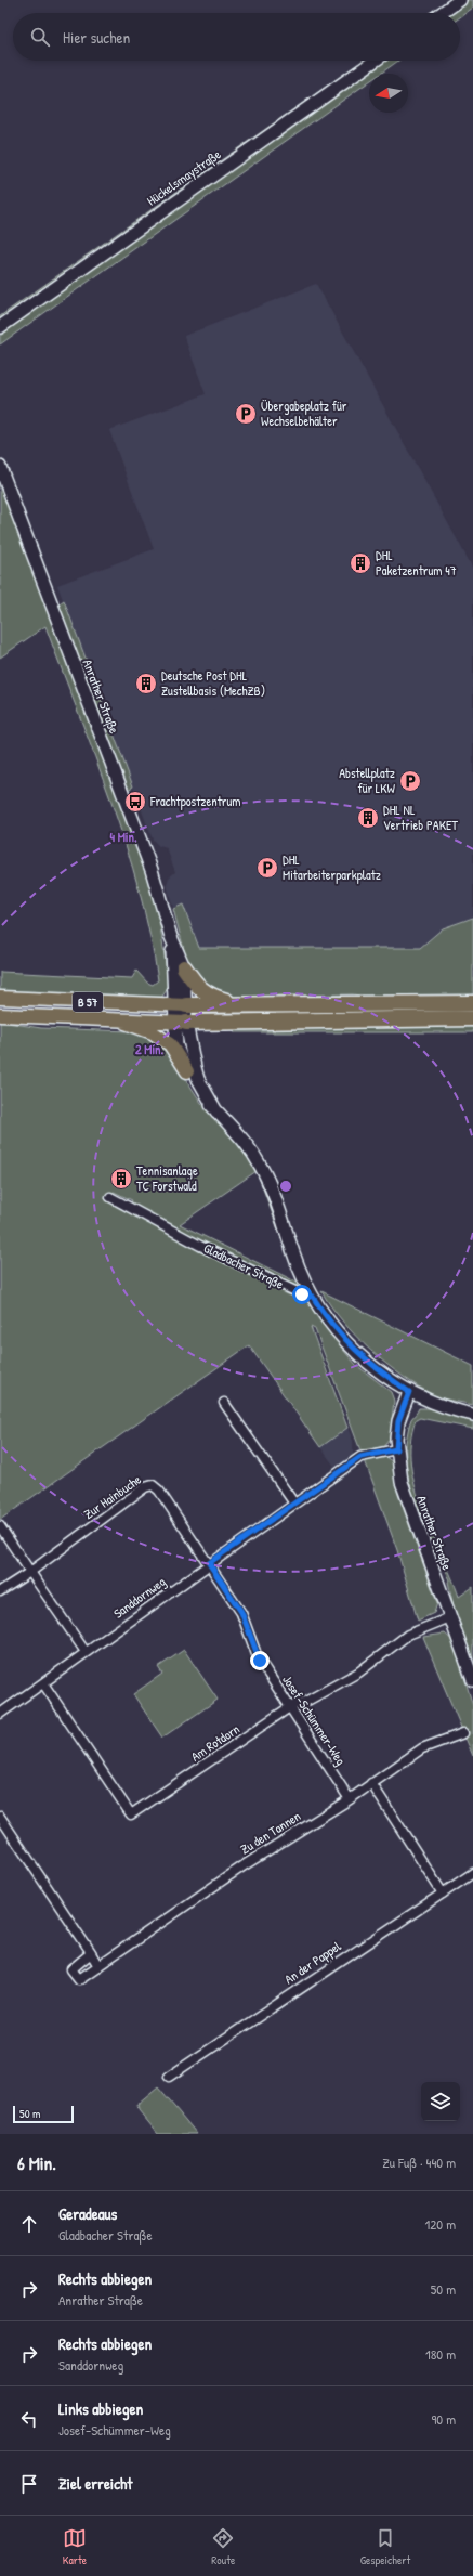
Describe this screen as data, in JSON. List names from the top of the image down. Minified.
{"streets":{"main road":["Hückelsmaystraße","Anrather Straße","B 57"],"street":["Gladbacher Straße","Zur Hainbuche","Sanddornweg","Josef-Schümmer-Weg","Am Rotdorn","Zu den Tannen","An der Pappel"]},"crossings":[["Anrather Straße","B 57"],["Anrather Straße","Gladbacher Straße"],["Anrather Straße","Sanddornweg"],["Anrather Straße","Am Rotdorn"],["Zur Hainbuche","Sanddornweg"],["Zur Hainbuche","Josef-Schümmer-Weg"],["Sanddornweg","Josef-Schümmer-Weg"],["Sanddornweg","Am Rotdorn"],["Josef-Schümmer-Weg","Am Rotdorn"],["Josef-Schümmer-Weg","Zu den Tannen"]],"places":{"parking":["Übergabeplatz für Wechselbehälter","Abstellplatz für LKW","DHL Mitarbeiterparkplatz"],"building":["DHL Paketzentrum 47","Deutsche Post DHL Zustellbasis (MechZB)","DHL NL Vertrieb PAKET","Tennisanlage TC Forstwald"],"bus stop":["Frachtpostzentrum"]},"scale_bar":"50 m","north":"left","page":{"search":"Hier suchen","scale":"50 m","heading":["6 Min.","Zu Fuß · 440 m"],"list":[["Geradeaus","Gladbacher Straße","120 m"],["Rechts abbiegen","Anrather Straße","50 m"],["Rechts abbiegen","Sanddornweg","180 m"],["Links abbiegen","Josef-Schümmer-Weg","90 m"],"Ziel erreicht"],"nav":["Karte","Route","Gespeichert"]},"rings":["4 Min.","2 Min."]}
